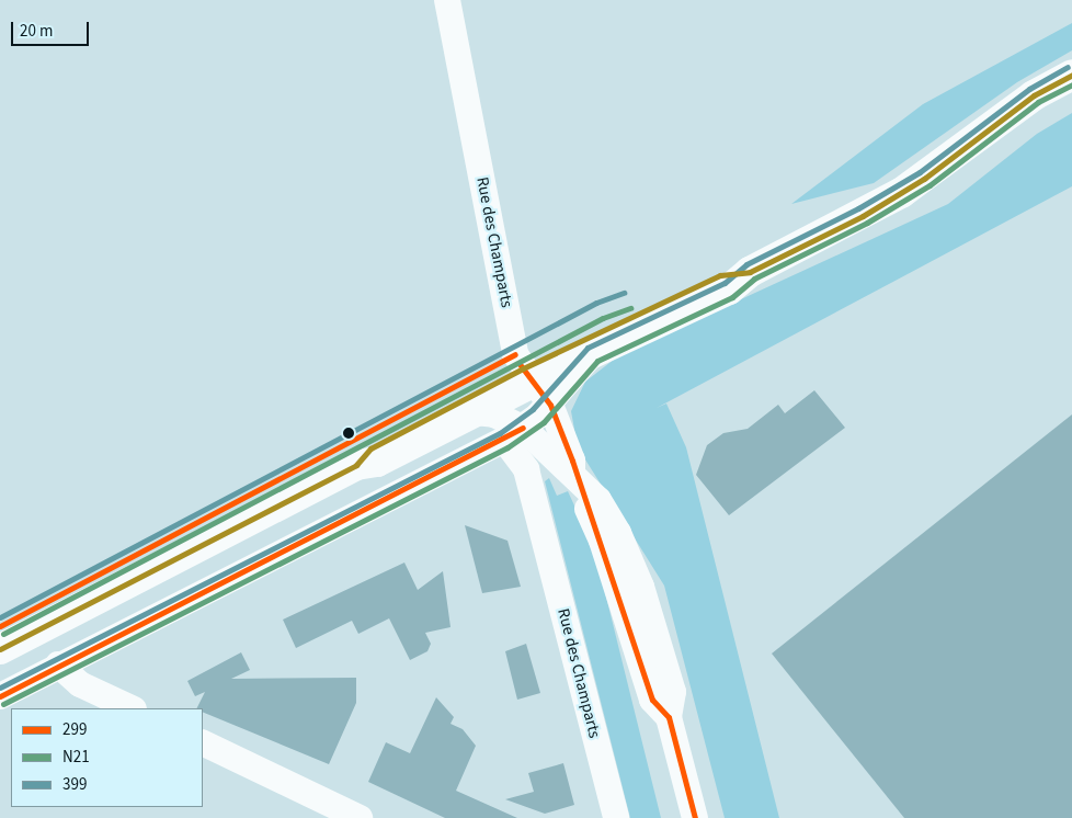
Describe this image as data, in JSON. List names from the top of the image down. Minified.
{"streets":{"street":["Rue des Champarts"]},"lines":["transit line 399","transit line N21","transit line 299"],"legend":["299","N21","399"],"scale_bar":"20 m"}
